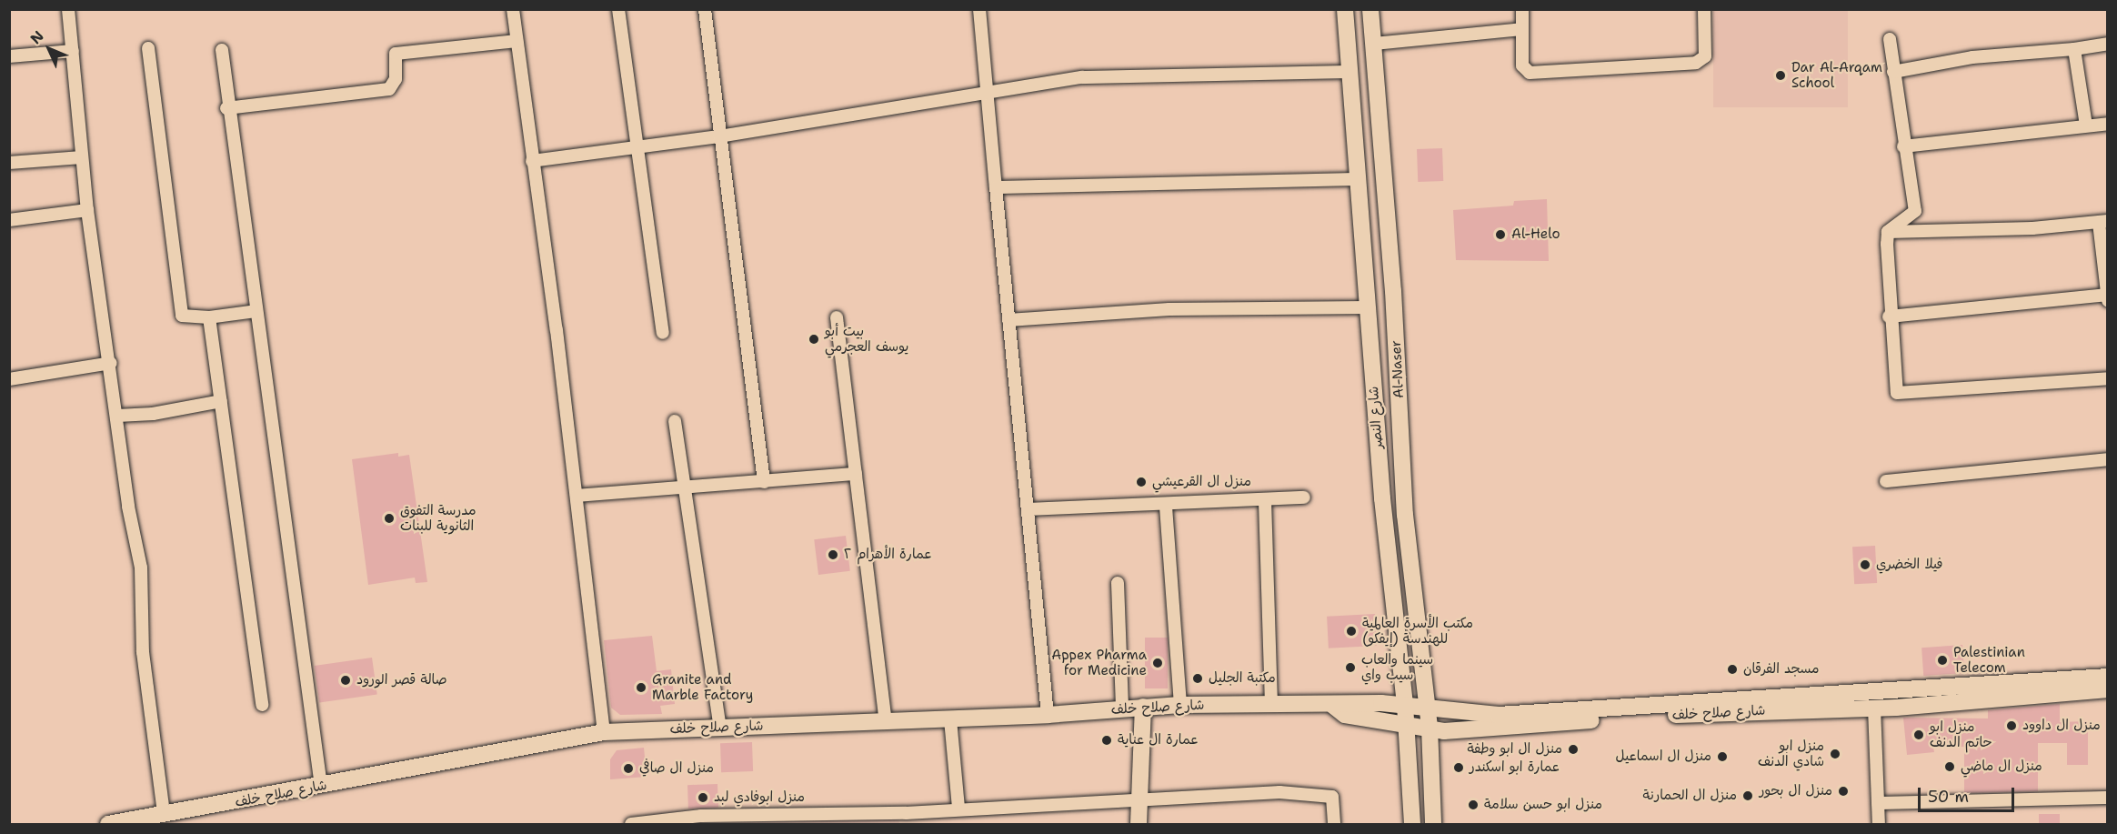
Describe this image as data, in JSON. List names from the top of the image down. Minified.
{"streets":{"main road":["Al-Naser","شارع النصر","شارع صلاح خلف"]},"crossings":[["Al-Naser","شارع صلاح خلف"],["شارع النصر","شارع صلاح خلف"]],"places":["Dar Al-Arqam School","Al-Helo","بيت أبو يوسف العجرمي","منزل ال القرعيشي","مدرسة التفوق الثانوية للبنات","عمارة الأهرام ٢","فيلا الخضري","مكتب الأسرة العالمية للهندسة (إيفكو)","Palestinian Telecom","Appex Pharma for Medicine","سينما والعاب سيب واي","مسجد الفرقان","مكتبة الجليل","صالة قصر الورود","Granite and Marble Factory","منزل ال داوود","منزل ابو حاتم الدنف","عمارة ال عناية","منزل ال ابو وطفة","منزل ابو شادي الدنف","منزل ال اسماعيل","منزل ال ماضي","عمارة ابو اسكندر","منزل ال صافي","منزل ال بحور","منزل ال الحمارنة","منزل ابوفادي لبد","منزل ابو حسن سلامة"],"scale_bar":"50 m","north":"top left"}
